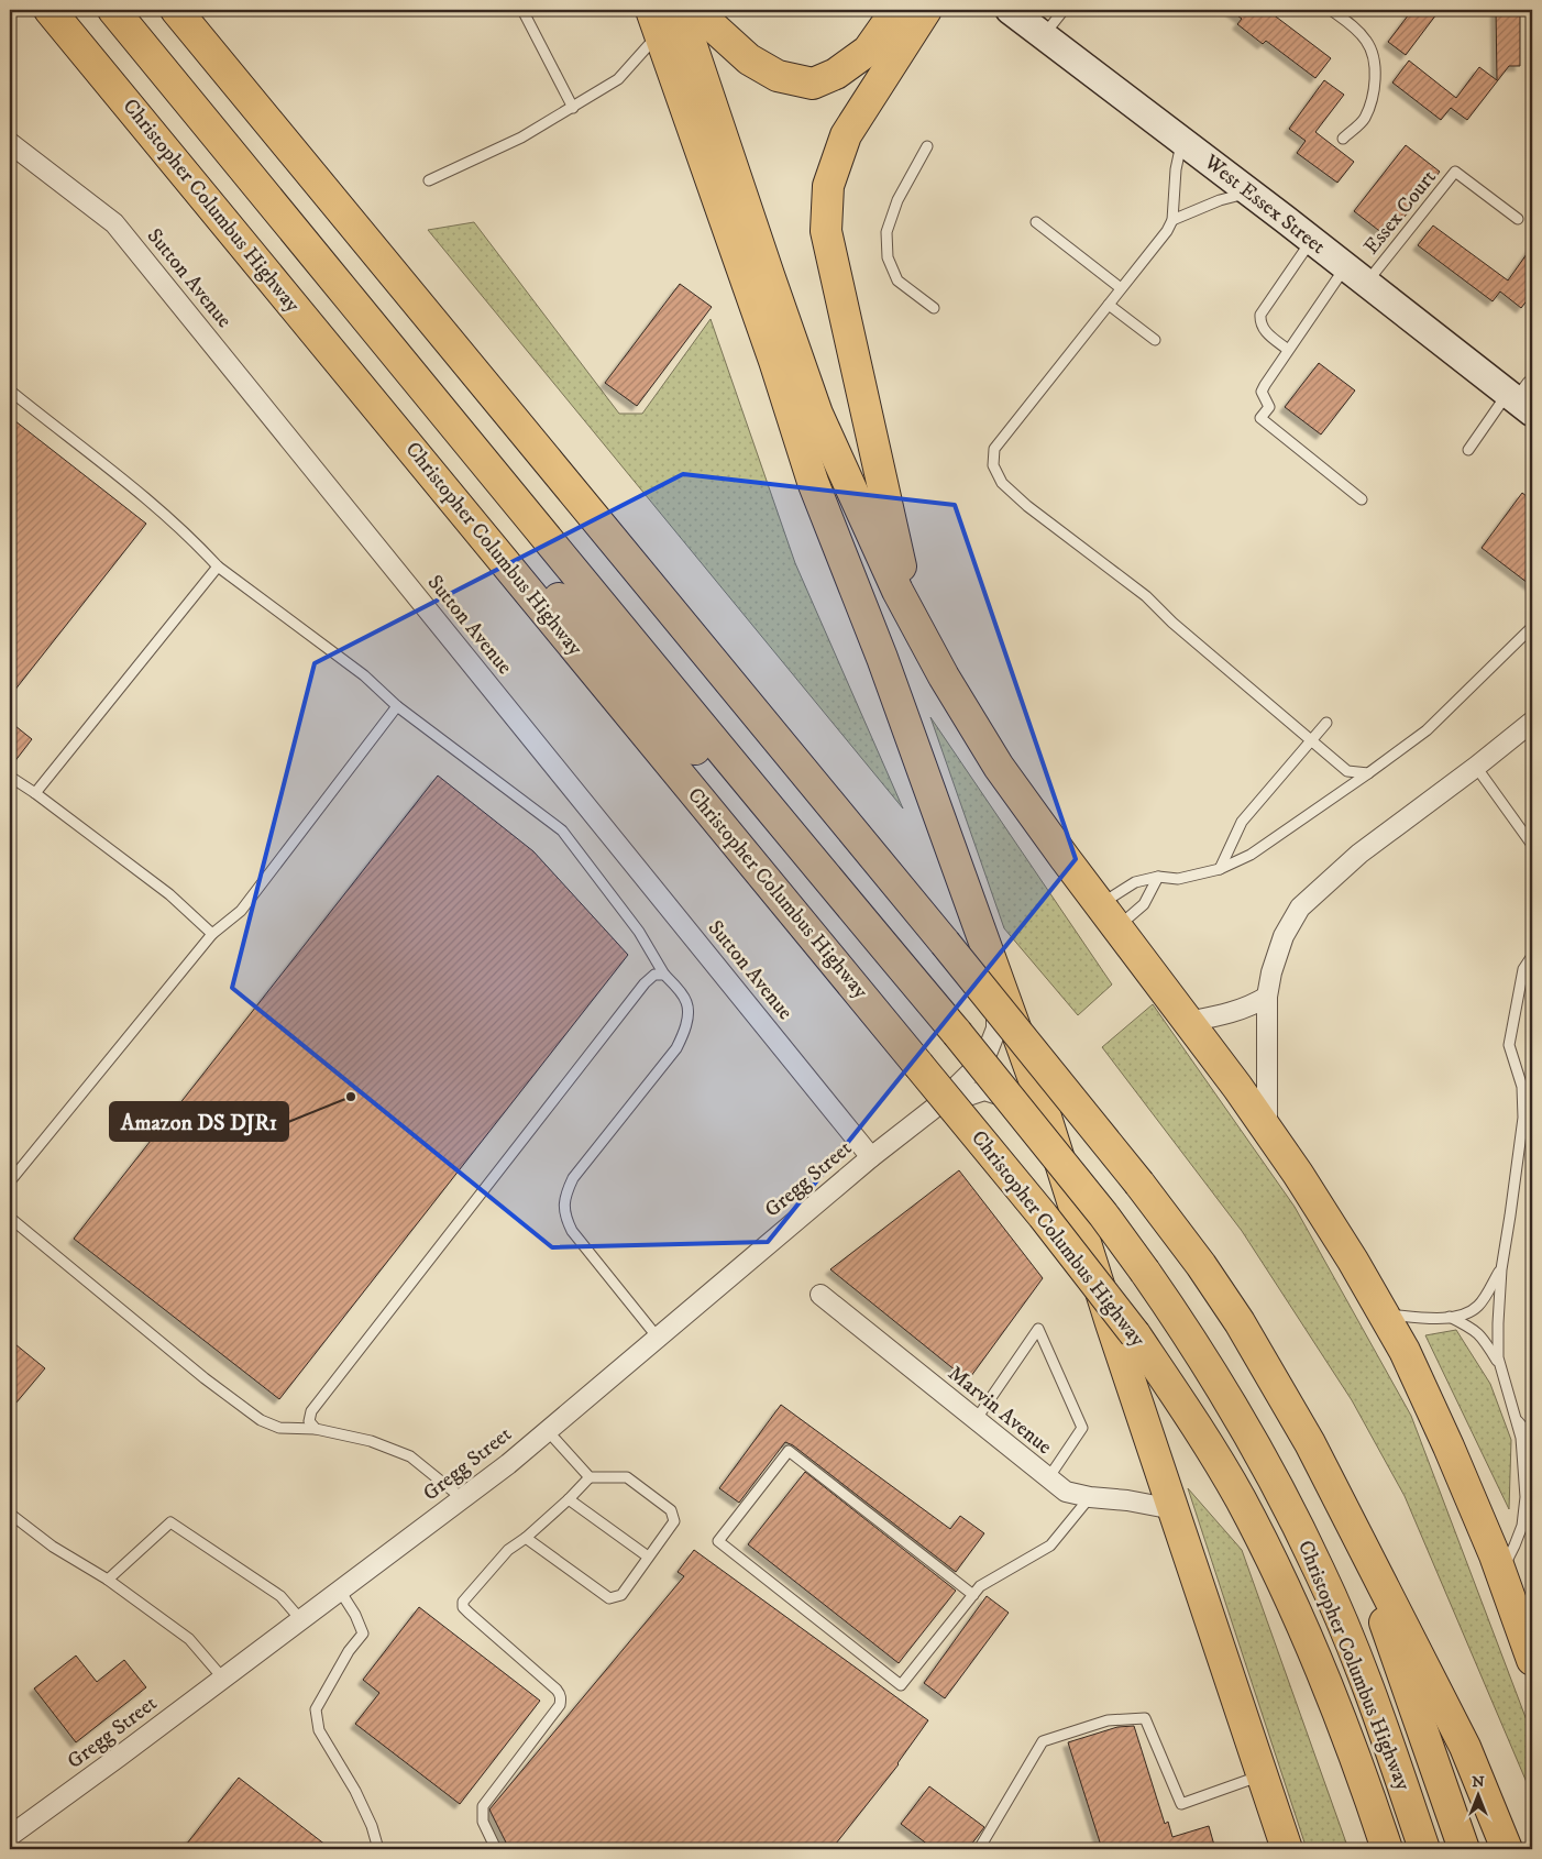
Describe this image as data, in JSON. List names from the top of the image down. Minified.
{"streets":{"highway":["Christopher Columbus Highway"],"main road":["West Essex Street"],"street":["Sutton Avenue","Gregg Street","Marvin Avenue"],"lane":["Essex Court"]},"crossings":[["West Essex Street","Essex Court"],["Sutton Avenue","Gregg Street"]],"places":["Amazon DS DJR1"],"north":"top"}
